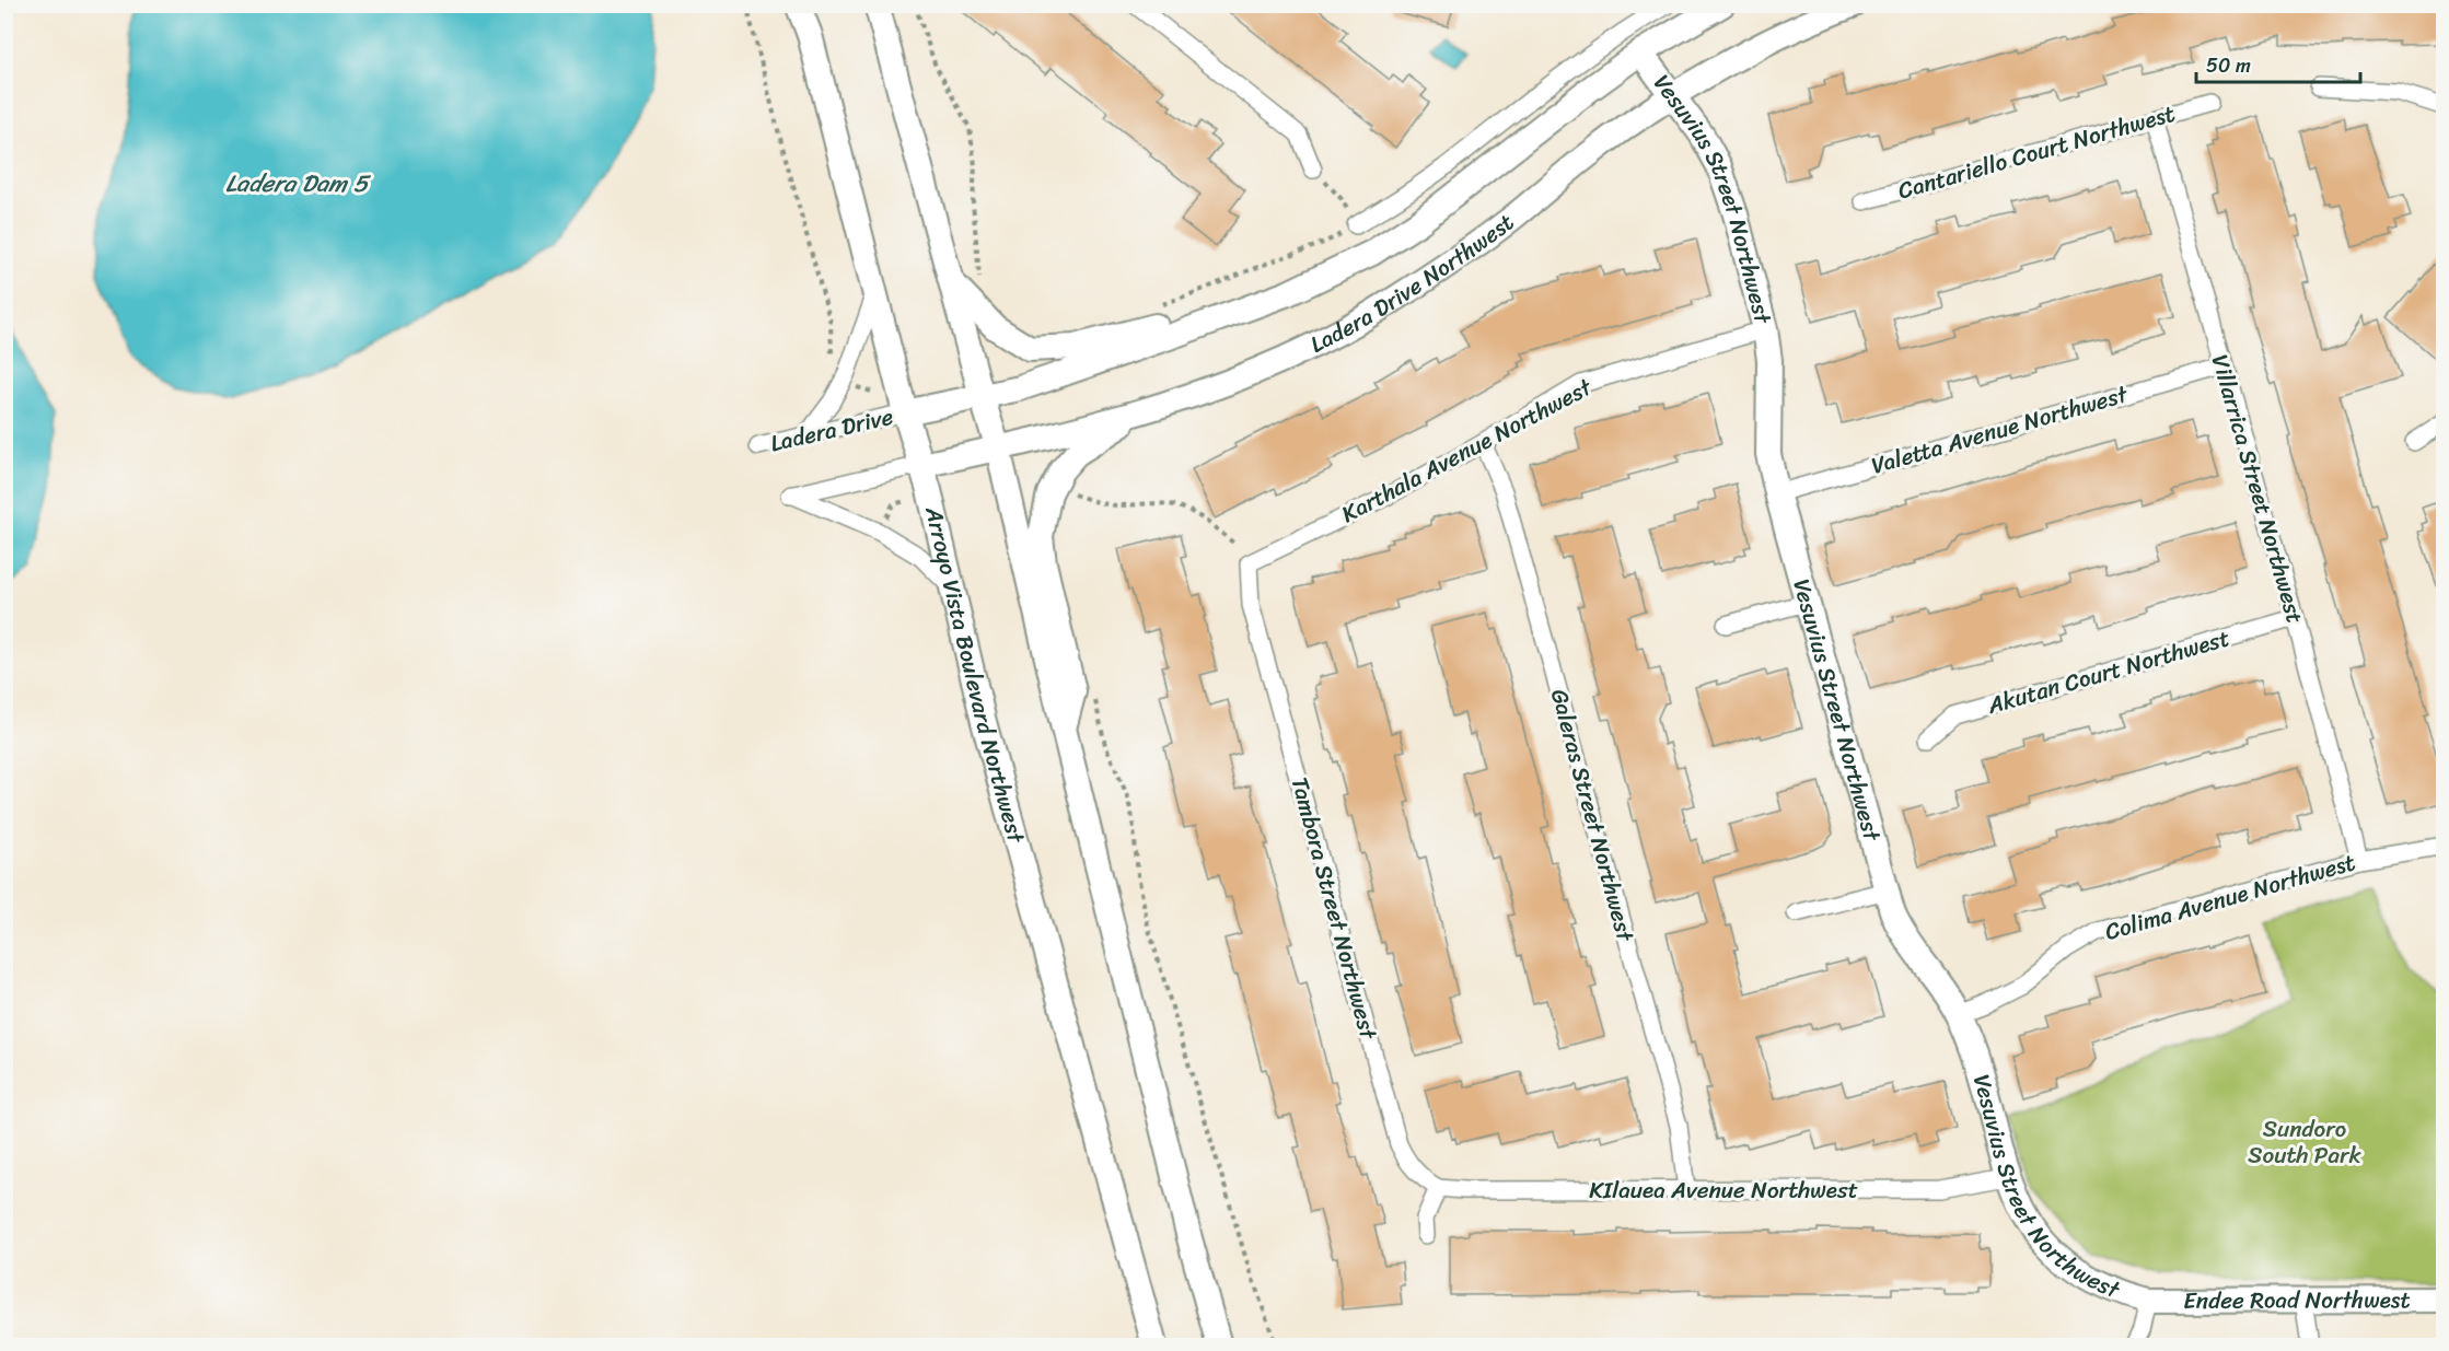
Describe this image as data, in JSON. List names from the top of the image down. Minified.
{"streets":{"main road":["Vesuvius Street Northwest","Ladera Drive Northwest","Arroyo Vista Boulevard Northwest","Endee Road Northwest"],"street":["Cantariello Court Northwest","Ladera Drive","Valetta Avenue Northwest","Karthala Avenue Northwest","Villarrica Street Northwest","Akutan Court Northwest","Galeras Street Northwest","Colima Avenue Northwest","Tambora Street Northwest","KIlauea Avenue Northwest"]},"crossings":[["Cantariello Court Northwest","Villarrica Street Northwest"],["Vesuvius Street Northwest","Ladera Drive Northwest"],["Vesuvius Street Northwest","Valetta Avenue Northwest"],["Vesuvius Street Northwest","Karthala Avenue Northwest"],["Vesuvius Street Northwest","Colima Avenue Northwest"],["Vesuvius Street Northwest","KIlauea Avenue Northwest"],["Vesuvius Street Northwest","Endee Road Northwest"],["Ladera Drive Northwest","Ladera Drive"],["Ladera Drive Northwest","Arroyo Vista Boulevard Northwest"],["Ladera Drive","Arroyo Vista Boulevard Northwest"],["Valetta Avenue Northwest","Villarrica Street Northwest"],["Karthala Avenue Northwest","Galeras Street Northwest"],["Karthala Avenue Northwest","Tambora Street Northwest"],["Villarrica Street Northwest","Akutan Court Northwest"],["Villarrica Street Northwest","Colima Avenue Northwest"],["Galeras Street Northwest","KIlauea Avenue Northwest"],["Tambora Street Northwest","KIlauea Avenue Northwest"]],"water":["Ladera Dam 5"],"parks":["Sundoro South Park"],"scale_bar":"50 m"}
